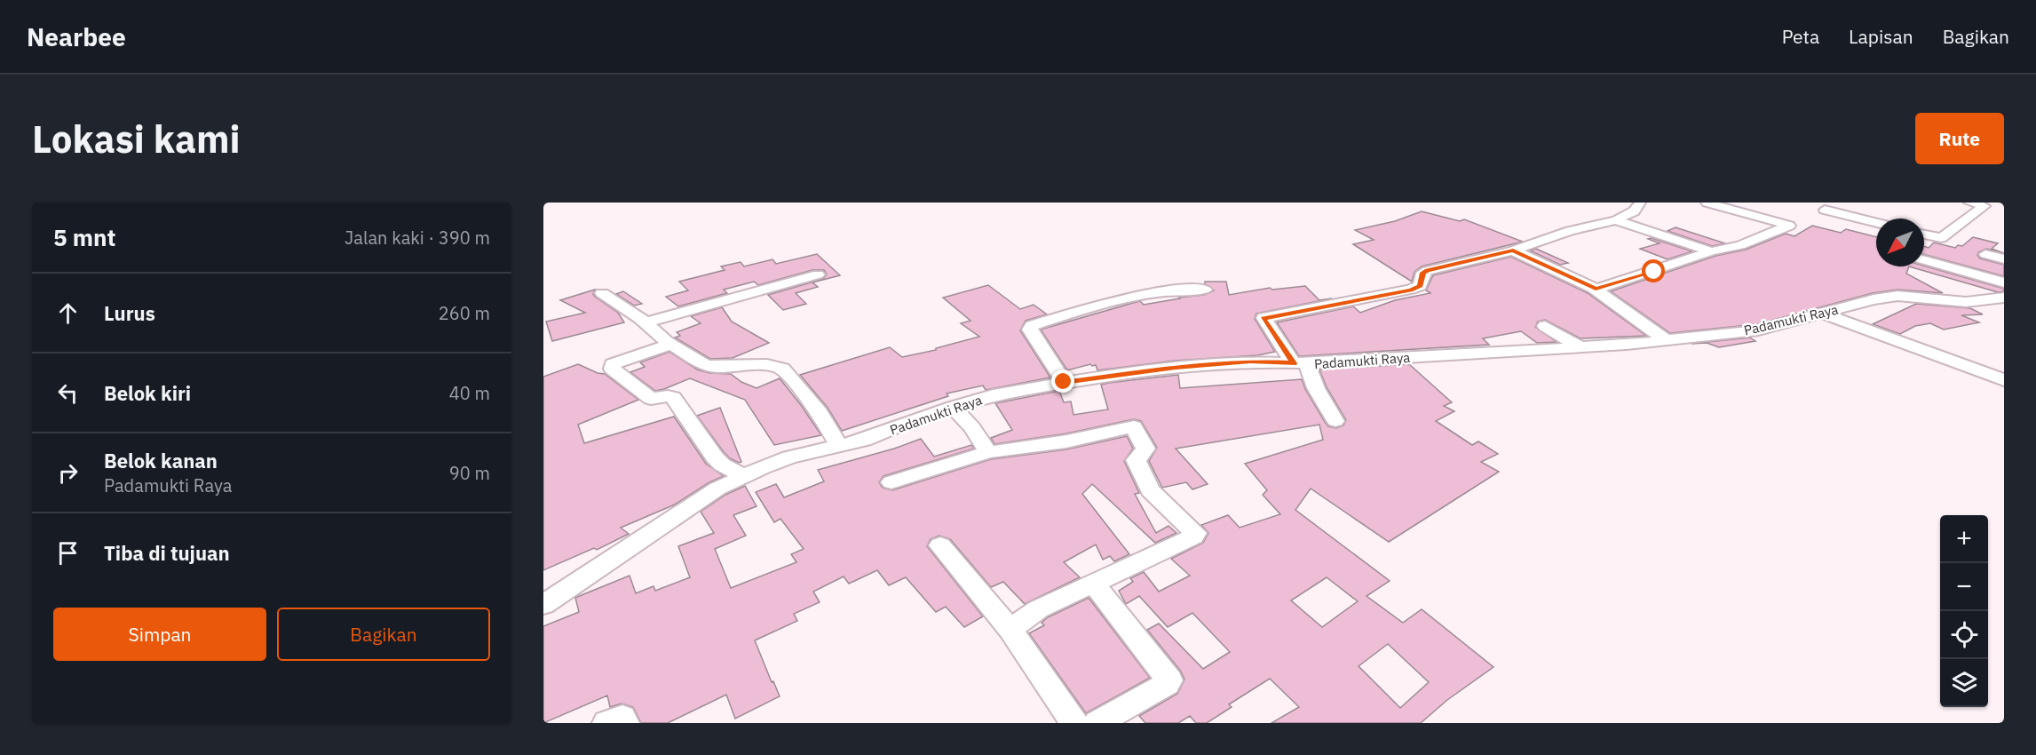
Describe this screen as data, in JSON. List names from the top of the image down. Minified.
{"streets":{"street":["Padamukti Raya"]},"north":"bottom left","page":{"header":"Nearbee","nav":["Peta","Lapisan","Bagikan"],"buttons":["Rute",["Simpan","Bagikan"]],"title":"Lokasi kami","heading":["5 mnt","Jalan kaki · 390 m"],"list":[["Lurus","260 m"],["Belok kiri","40 m"],["Belok kanan","Padamukti Raya","90 m"],"Tiba di tujuan"],"map_buttons":["+","−"]}}
